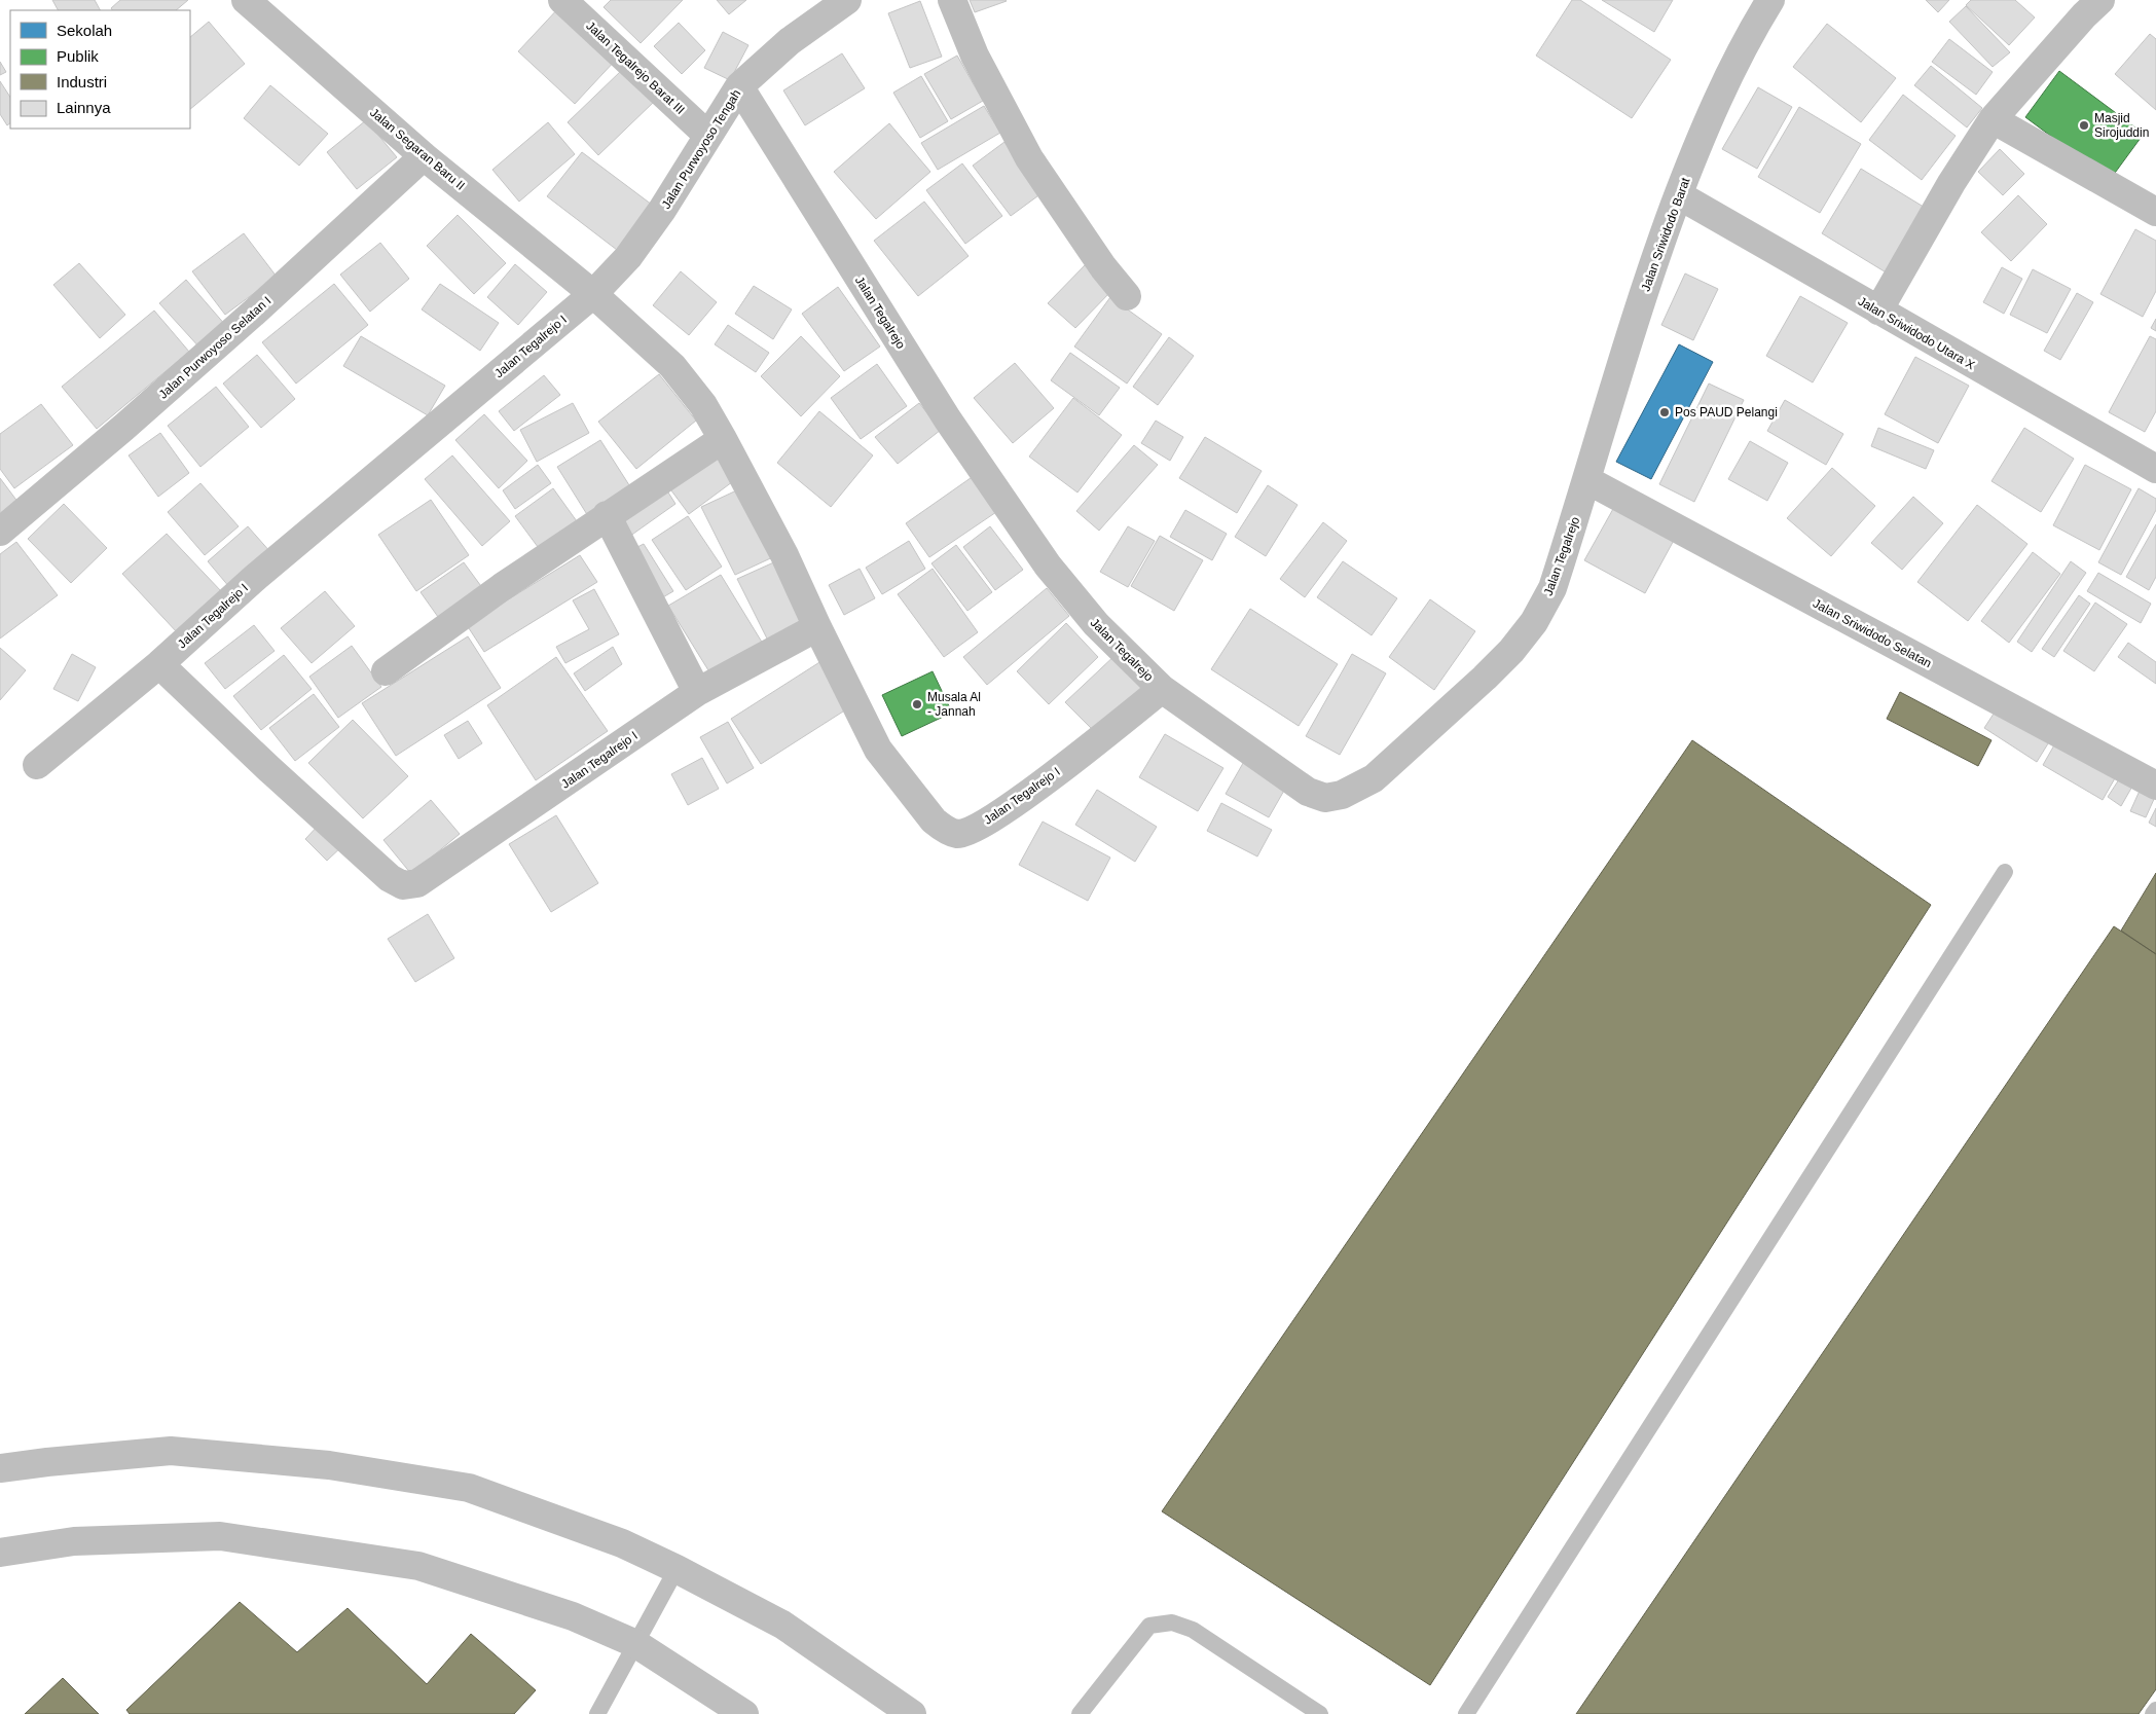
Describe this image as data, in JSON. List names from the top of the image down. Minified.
{"streets":{"street":["Jalan Tegalrejo Barat III","Jalan Segaran Baru II","Jalan Purwoyoso Tengah","Jalan Sriwidodo Barat","Jalan Tegalrejo","Jalan Sriwidodo Utara X","Jalan Tegalrejo I","Jalan Purwoyoso Selatan I","Jalan Sriwidodo Selatan"]},"crossings":[["Jalan Tegalrejo Barat III","Jalan Purwoyoso Tengah"],["Jalan Segaran Baru II","Jalan Purwoyoso Tengah"],["Jalan Segaran Baru II","Jalan Tegalrejo I"],["Jalan Segaran Baru II","Jalan Purwoyoso Selatan I"],["Jalan Purwoyoso Tengah","Jalan Tegalrejo"],["Jalan Purwoyoso Tengah","Jalan Tegalrejo I"],["Jalan Sriwidodo Barat","Jalan Tegalrejo"],["Jalan Sriwidodo Barat","Jalan Sriwidodo Utara X"],["Jalan Sriwidodo Barat","Jalan Sriwidodo Selatan"],["Jalan Tegalrejo","Jalan Tegalrejo I"],["Jalan Tegalrejo","Jalan Sriwidodo Selatan"]],"places":["Masjid Sirojuddin","Pos PAUD Pelangi","Musala Al - Jannah"],"legend":["Sekolah","Publik","Industri","Lainnya"]}
